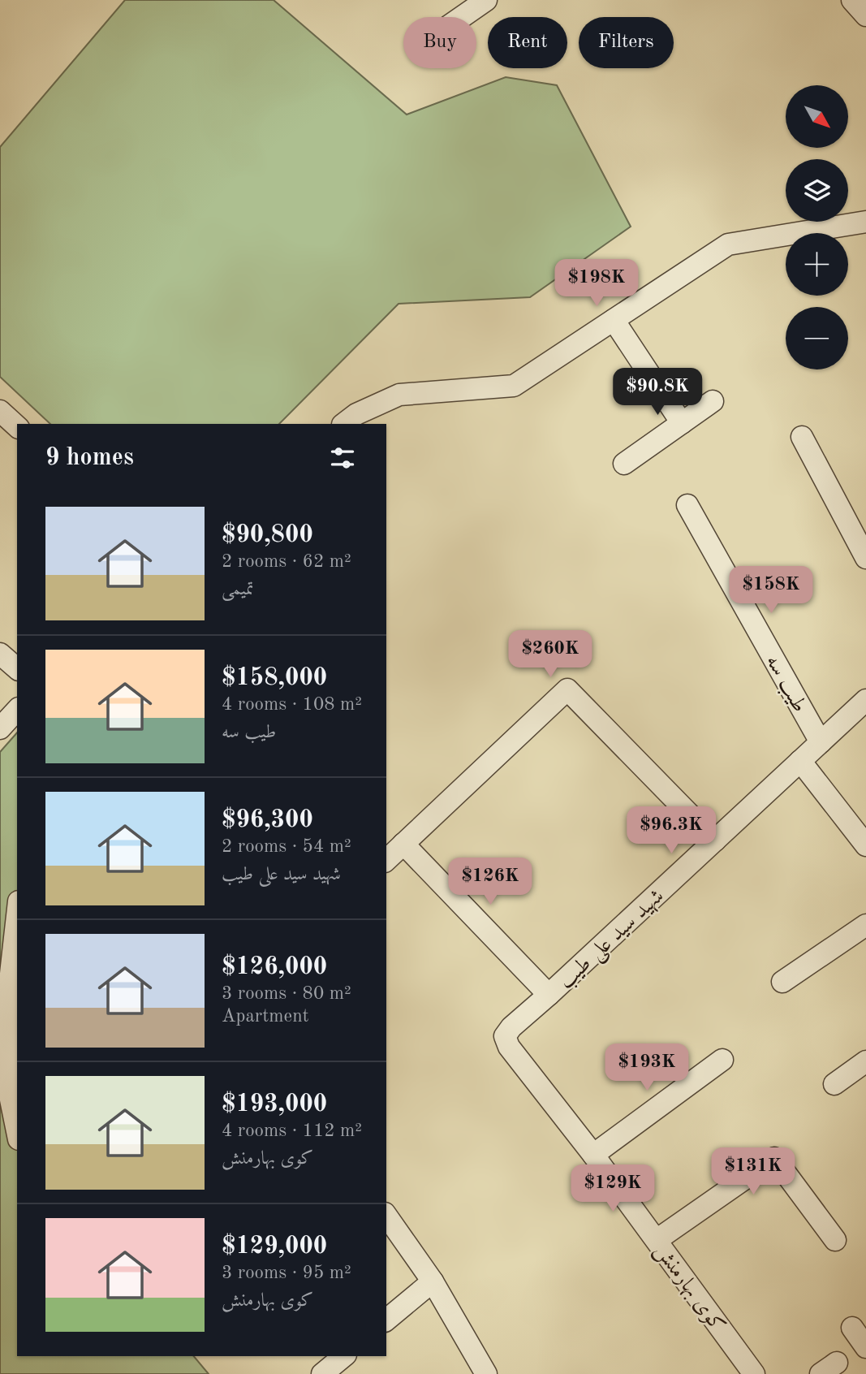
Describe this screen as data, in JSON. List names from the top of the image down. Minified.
{"streets":{"street":["طیب سه","شهید سید علی طیب","کوی بهارمنش"]},"crossings":[["طیب سه","شهید سید علی طیب"],["شهید سید علی طیب","کوی بهارمنش"]],"north":"bottom right","page":{"chip":["Buy","Rent","Filters"],"map_buttons":["+","−"],"price":["$198K","$90.8K","$158K","$260K","$96.3K","$126K","$193K","$131K","$129K"],"heading":"9 homes","list":[{"name":"$90,800","note":"2 rooms · 62 m² · تمیمی"},{"name":"$158,000","note":"4 rooms · 108 m² · طیب سه"},{"name":"$96,300","note":"2 rooms · 54 m² · شهید سید علی طیب"},{"name":"$126,000","note":"3 rooms · 80 m² · Apartment"},{"name":"$193,000","note":"4 rooms · 112 m² · کوی بهارمنش"},{"name":"$129,000","note":"3 rooms · 95 m² · کوی بهارمنش"}]}}
